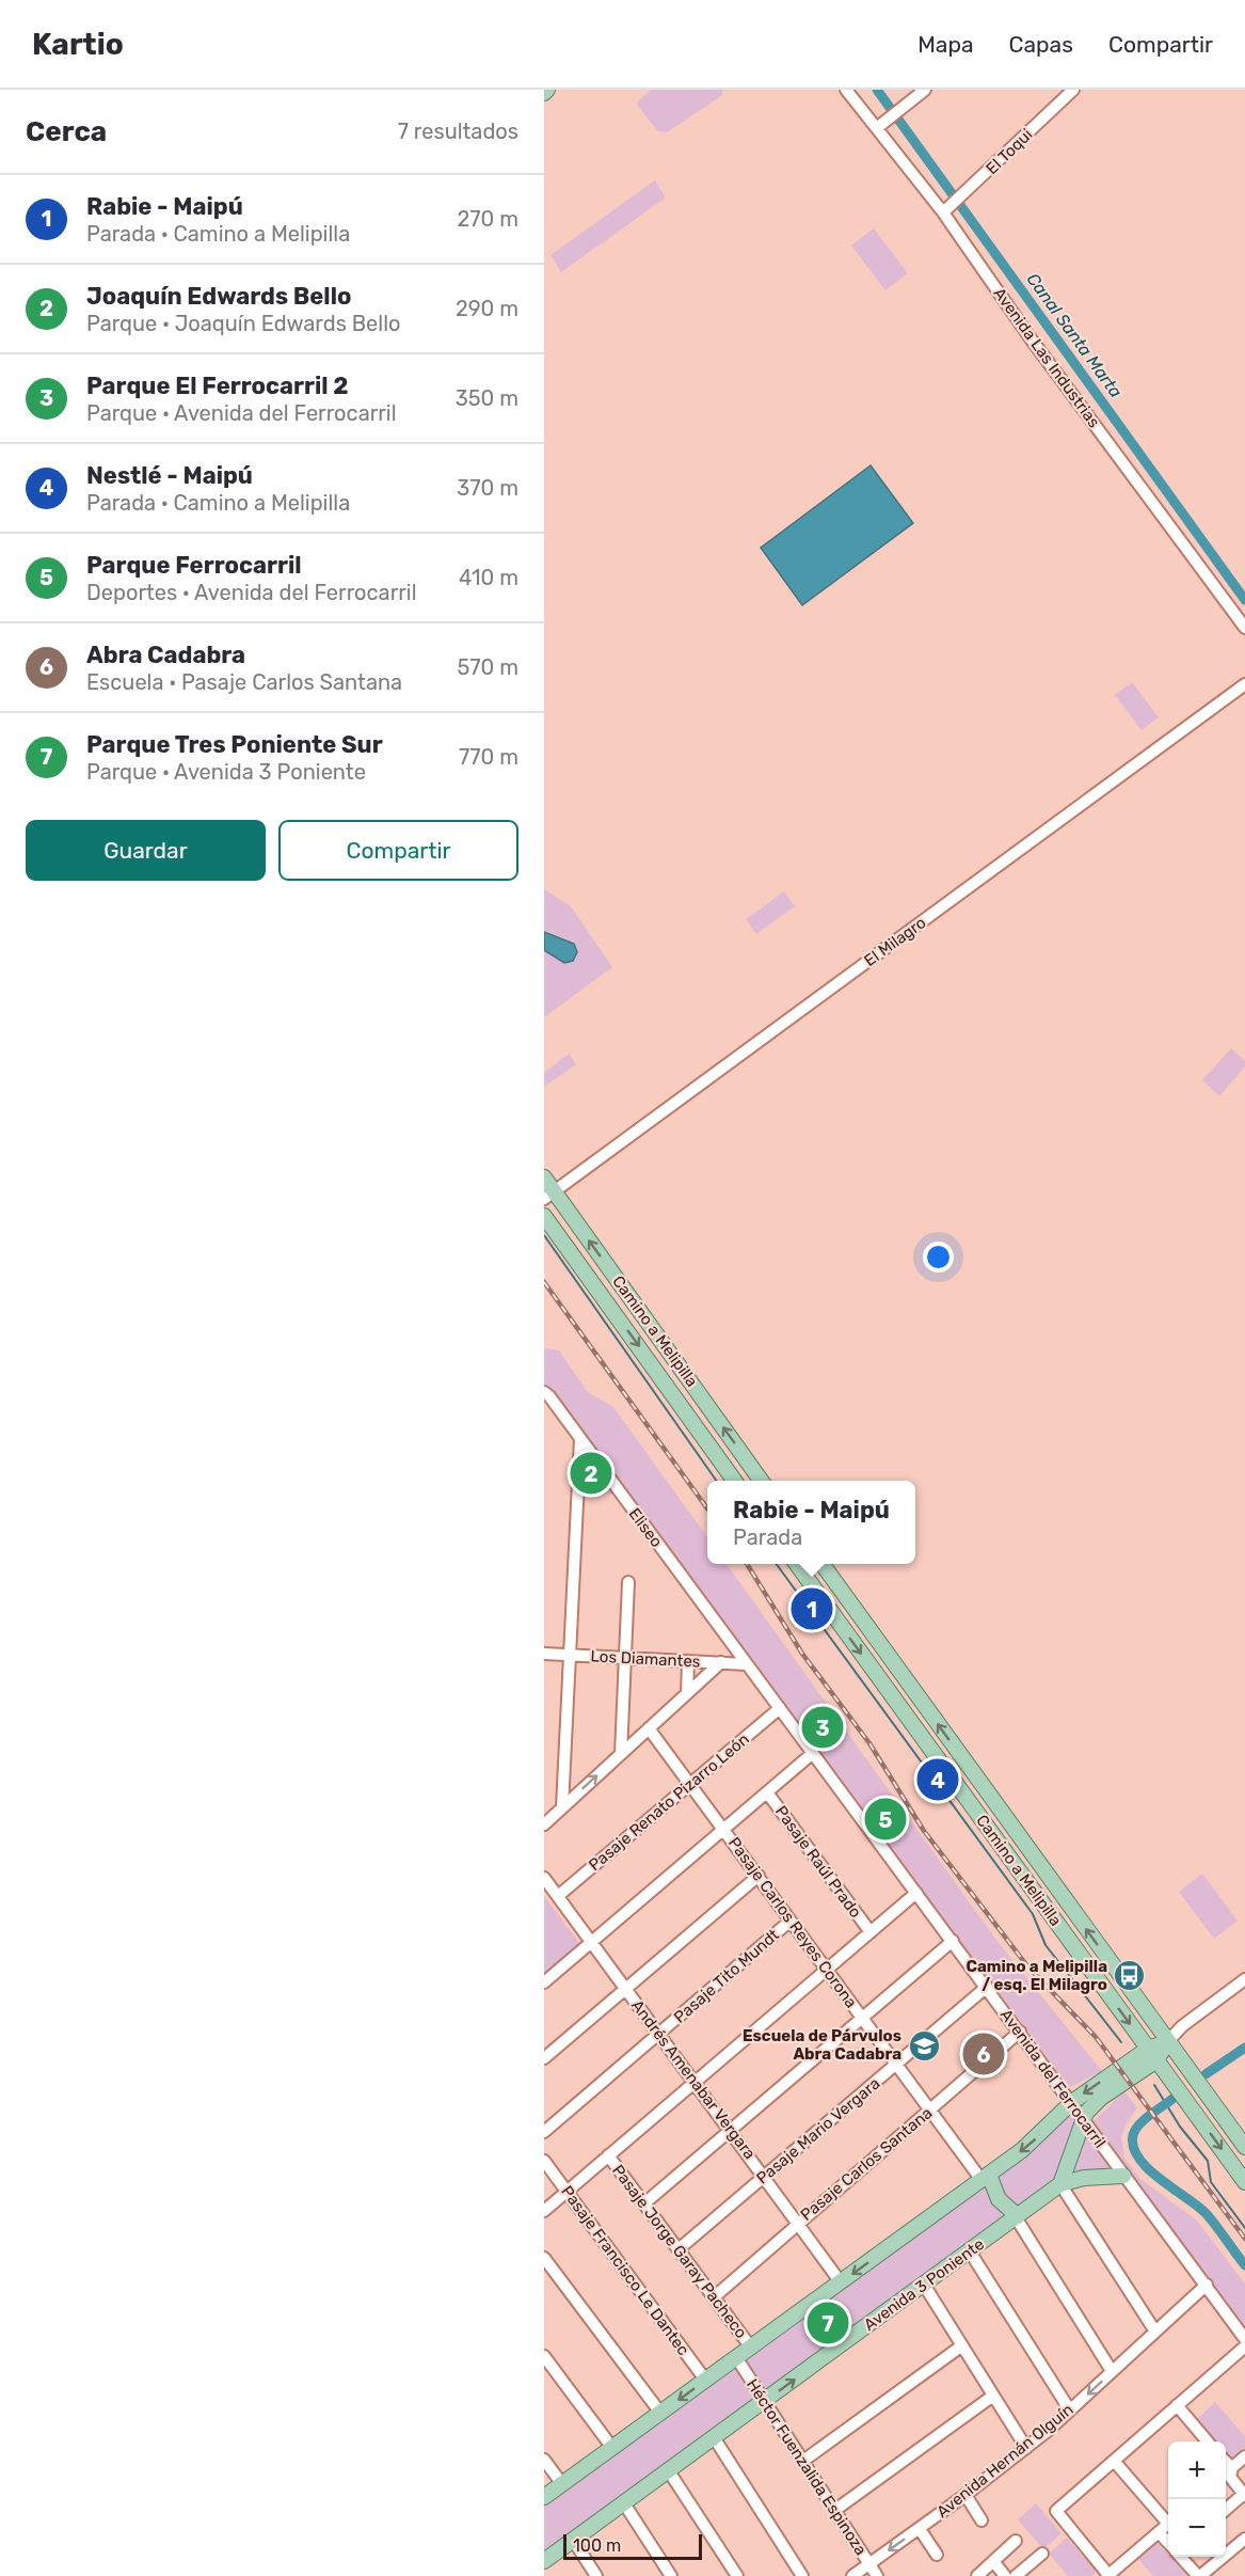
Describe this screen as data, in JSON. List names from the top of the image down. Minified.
{"streets":{"main road":["Camino a Melipilla","Avenida 3 Poniente"],"street":["El Toqui","Avenida Las Industrias","El Milagro","Eliseo","Los Diamantes","Pasaje Renato Pizarro León","Pasaje Raúl Prado","Pasaje Carlos Reyes Corona","Pasaje Tito Mundt","Avenida del Ferrocarril","Andrés Amenabar Vergara","Pasaje Mario Vergara","Pasaje Carlos Santana","Pasaje Jorge Garay Pacheco","Pasaje Francisco Le Dantec","Avenida Hernán Olguín","Héctor Fuenzalida Espinoza"]},"crossings":[["El Toqui","Avenida Las Industrias"],["El Milagro","Camino a Melipilla"],["Eliseo","Los Diamantes"],["Eliseo","Avenida del Ferrocarril"],["Los Diamantes","Avenida del Ferrocarril"],["Pasaje Renato Pizarro León","Pasaje Carlos Reyes Corona"],["Pasaje Renato Pizarro León","Avenida del Ferrocarril"],["Pasaje Renato Pizarro León","Andrés Amenabar Vergara"],["Pasaje Carlos Reyes Corona","Pasaje Tito Mundt"],["Pasaje Carlos Reyes Corona","Pasaje Mario Vergara"],["Pasaje Carlos Reyes Corona","Pasaje Carlos Santana"],["Pasaje Tito Mundt","Andrés Amenabar Vergara"],["Avenida del Ferrocarril","Pasaje Mario Vergara"],["Avenida del Ferrocarril","Pasaje Carlos Santana"],["Avenida del Ferrocarril","Avenida Hernán Olguín"],["Andrés Amenabar Vergara","Pasaje Mario Vergara"],["Andrés Amenabar Vergara","Pasaje Carlos Santana"],["Pasaje Mario Vergara","Pasaje Jorge Garay Pacheco"],["Pasaje Carlos Santana","Pasaje Jorge Garay Pacheco"],["Avenida 3 Poniente","Héctor Fuenzalida Espinoza"],["Avenida Hernán Olguín","Héctor Fuenzalida Espinoza"]],"water":["Canal Santa Marta"],"places":{"bus stop":["Camino a Melipilla / esq. El Milagro"],"school or university":["Escuela de Párvulos Abra Cadabra"]},"scale_bar":"100 m","page":{"header":"Kartio","nav":["Mapa","Capas","Compartir"],"heading":["Cerca","7 resultados"],"list":[{"mark":"1","name":"Rabie - Maipú","note":"Parada · Camino a Melipilla","value":"270 m"},{"mark":"2","name":"Joaquín Edwards Bello","note":"Parque · Joaquín Edwards Bello","value":"290 m"},{"mark":"3","name":"Parque El Ferrocarril 2","note":"Parque · Avenida del Ferrocarril","value":"350 m"},{"mark":"4","name":"Nestlé - Maipú","note":"Parada · Camino a Melipilla","value":"370 m"},{"mark":"5","name":"Parque Ferrocarril","note":"Deportes · Avenida del Ferrocarril","value":"410 m"},{"mark":"6","name":"Abra Cadabra","note":"Escuela · Pasaje Carlos Santana","value":"570 m"},{"mark":"7","name":"Parque Tres Poniente Sur","note":"Parque · Avenida 3 Poniente","value":"770 m"}],"buttons":["Guardar","Compartir"],"pins":["2","1","3","4","5","6","7"],"popup":["Rabie - Maipú","Parada"],"map_buttons":["+","−"],"scale":"100 m"}}
